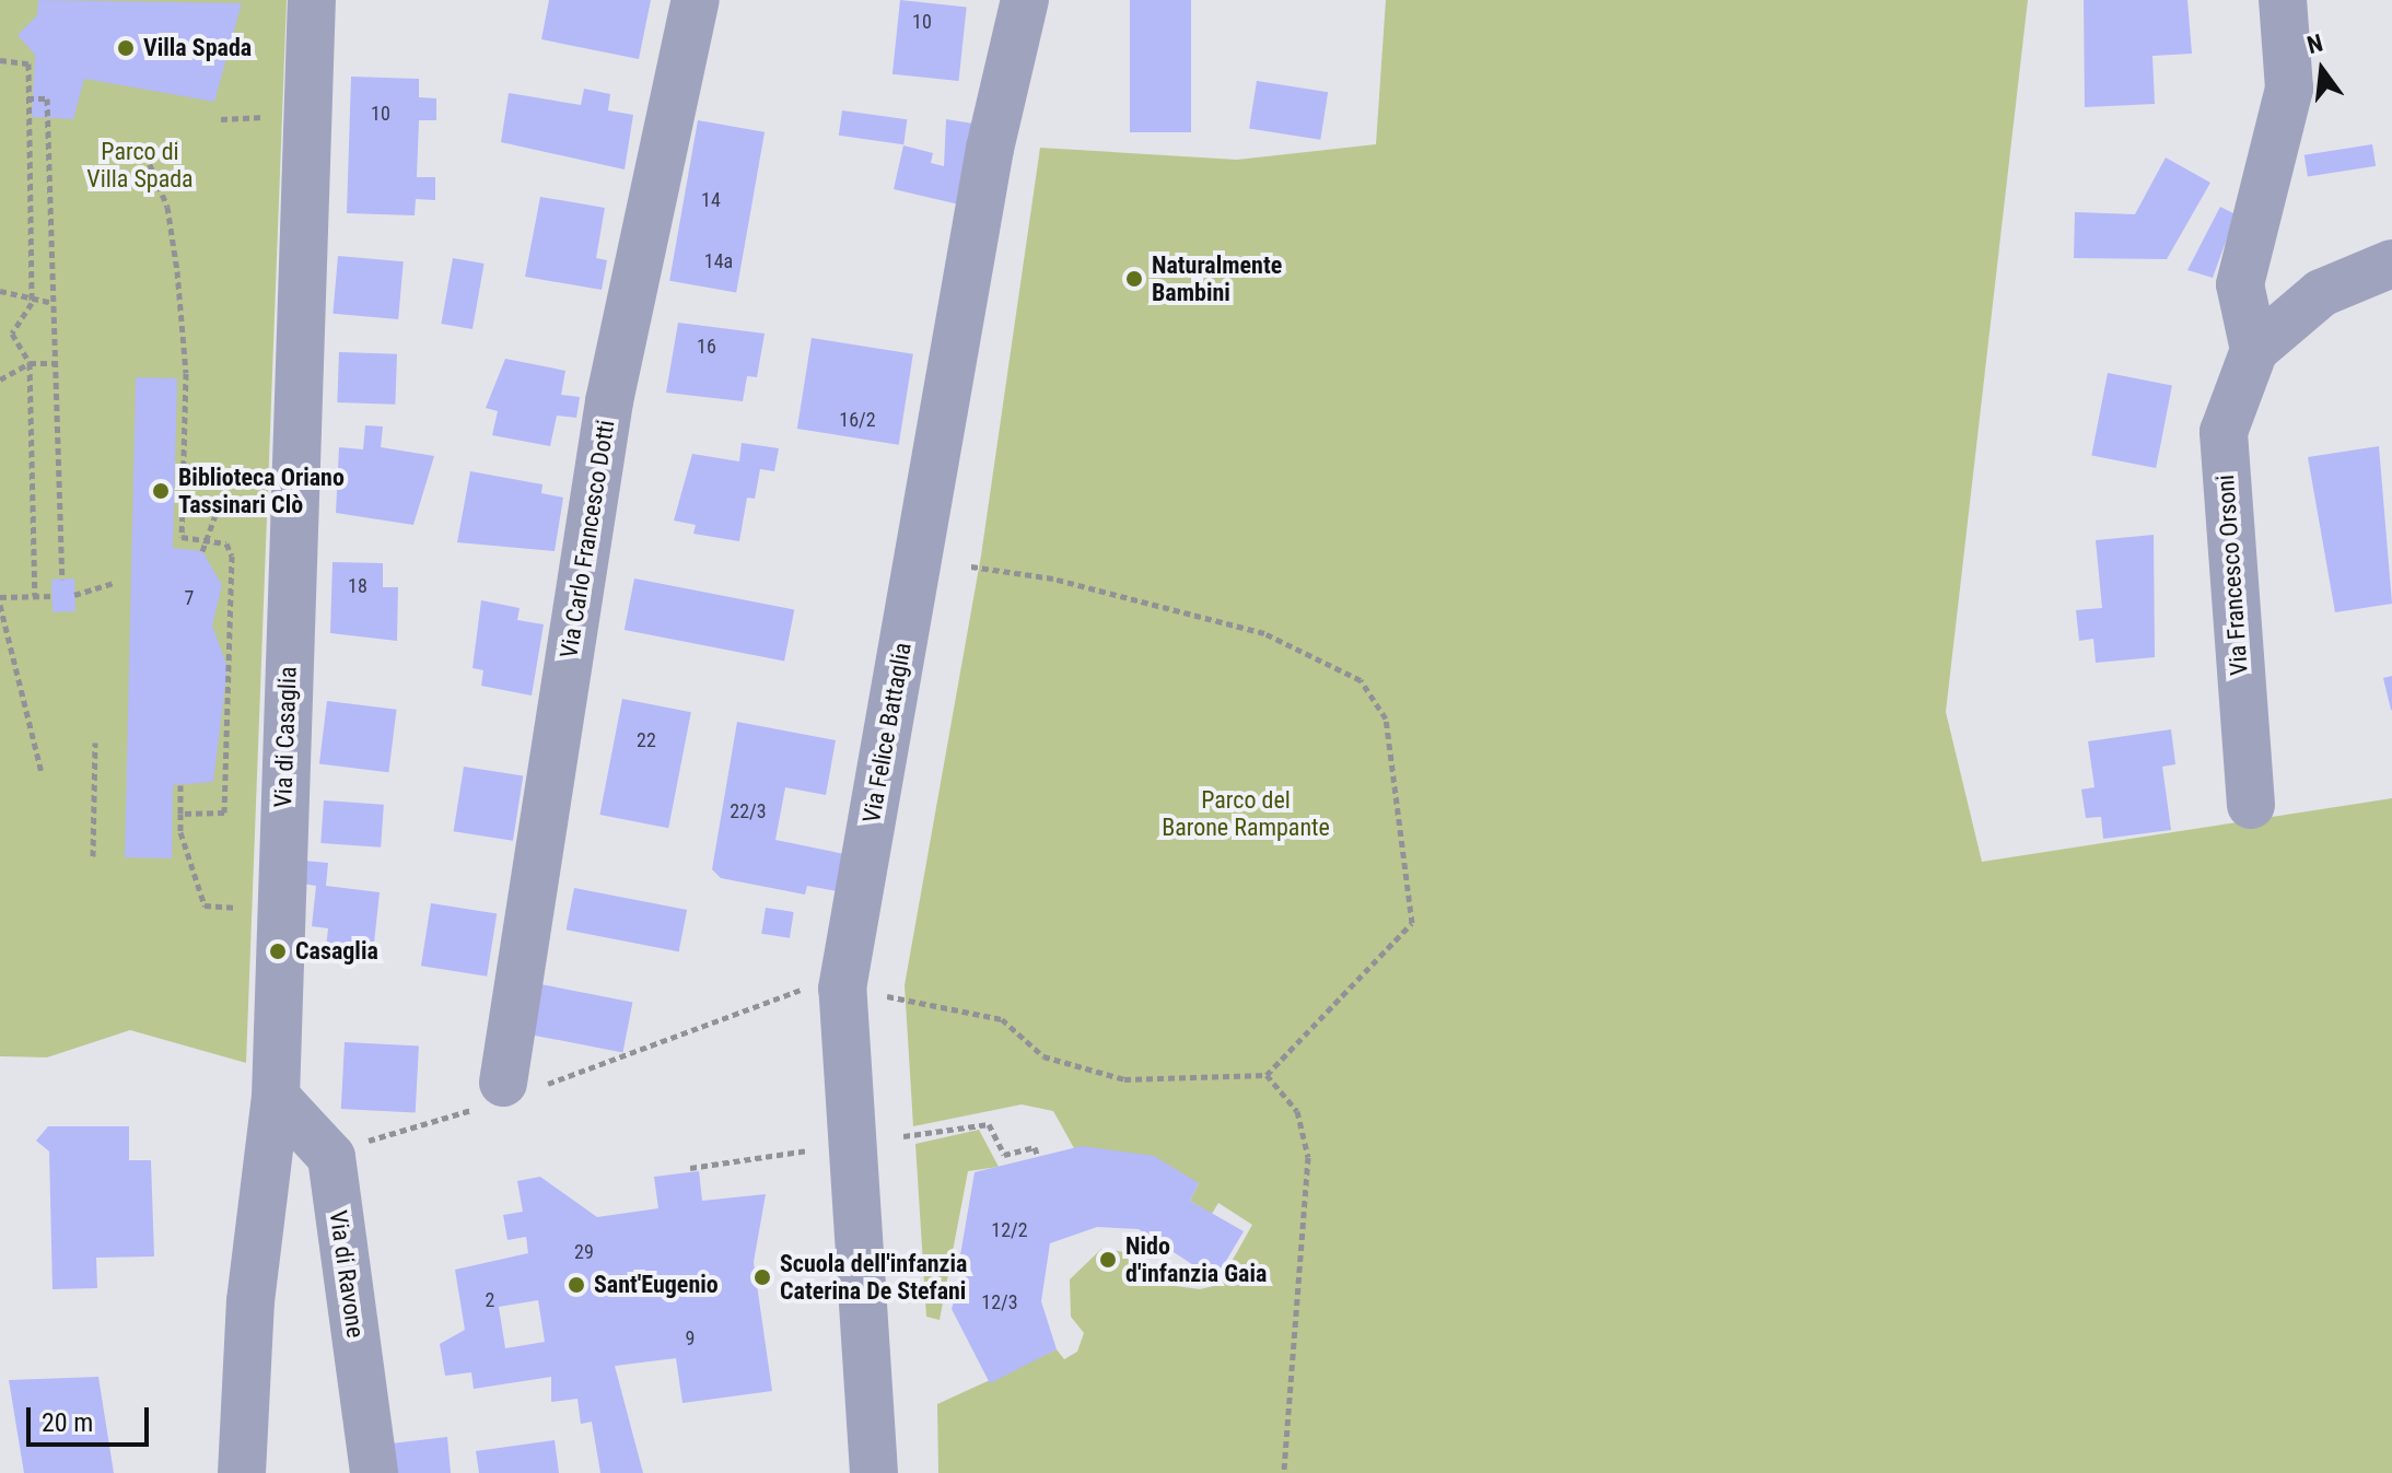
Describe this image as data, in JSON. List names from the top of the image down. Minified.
{"streets":{"street":["Via Carlo Francesco Dotti","Via Francesco Orsoni","Via Felice Battaglia","Via di Casaglia","Via di Ravone"]},"crossings":[["Via di Casaglia","Via di Ravone"]],"parks":["Parco di Villa Spada","Parco del Barone Rampante"],"places":["Villa Spada","Naturalmente Bambini","Biblioteca Oriano Tassinari Clò","Casaglia","Nido d'infanzia Gaia","Scuola dell'infanzia Caterina De Stefani","Sant'Eugenio"],"house_numbers":["10","10","14","14a","16","16/2","18","7","22","22/3","12/2","29","2","12/3","9"],"scale_bar":"20 m","north":"top"}
